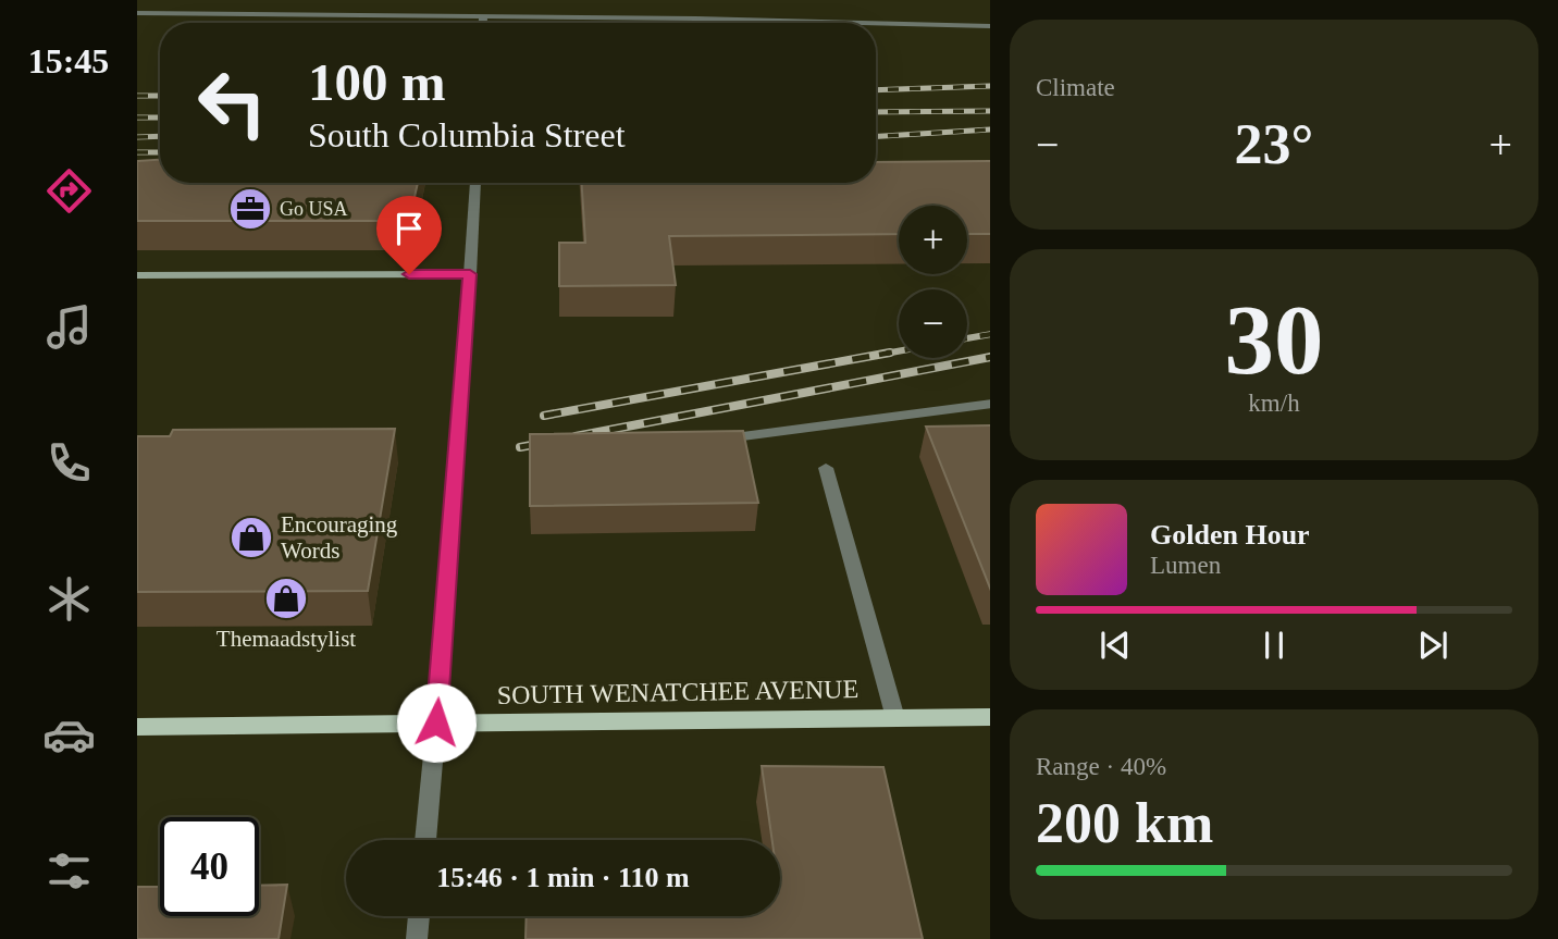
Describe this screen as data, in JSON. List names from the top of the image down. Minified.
{"streets":{"main road":["SOUTH WENATCHEE AVENUE"]},"places":{"office":["Go USA"],"shop":["Encouraging Words","Themaadstylist"]},"page":{"tabs":"15:45","tile":["Climate",["30","km/h"],["Range · 40%","200 km"]],"turn":["100 m","South Columbia Street"],"heat":["−","23°","+"],"map_buttons":["+","−"],"song":["Golden Hour","Lumen"],"limit":"40","trip":"15:46 · 1 min · 110 m"}}
